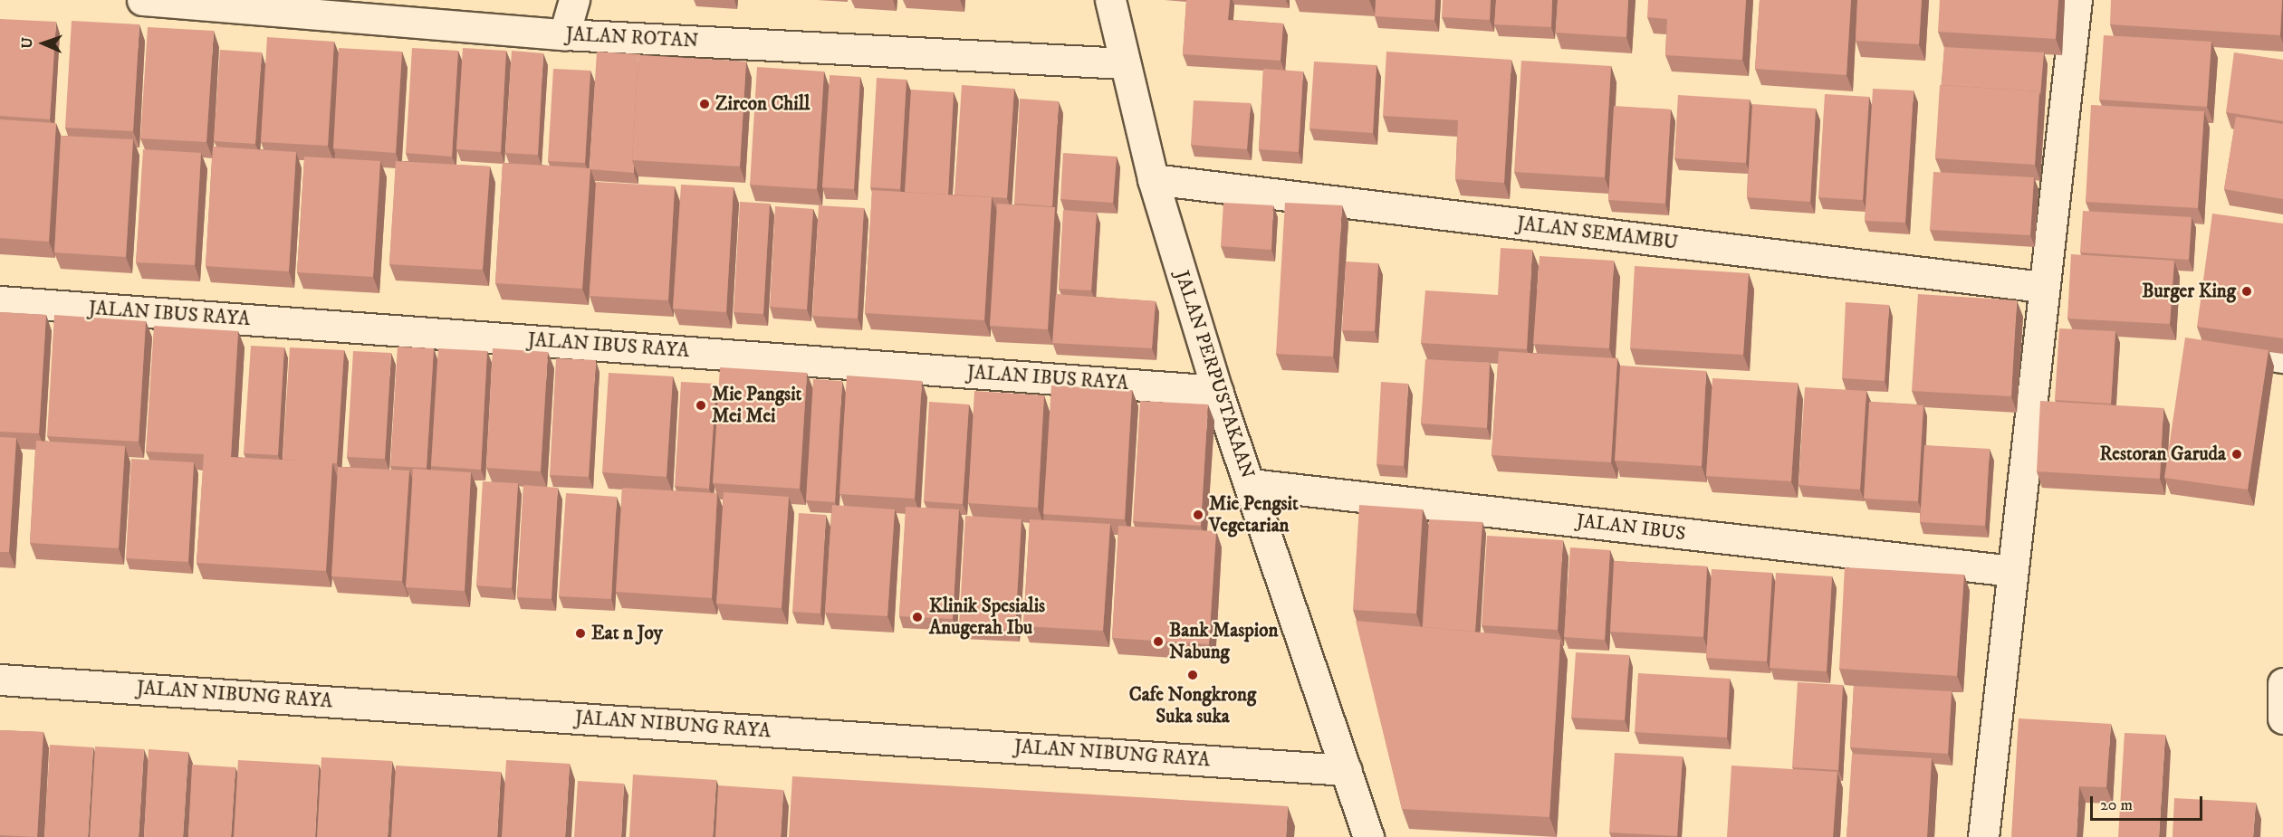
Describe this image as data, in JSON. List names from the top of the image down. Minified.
{"streets":{"street":["JALAN ROTAN","JALAN SEMAMBU","JALAN IBUS RAYA","JALAN PERPUSTAKAAN","JALAN IBUS","JALAN NIBUNG RAYA"]},"crossings":[["JALAN ROTAN","JALAN PERPUSTAKAAN"],["JALAN SEMAMBU","JALAN PERPUSTAKAAN"],["JALAN IBUS RAYA","JALAN PERPUSTAKAAN"],["JALAN PERPUSTAKAAN","JALAN IBUS"],["JALAN PERPUSTAKAAN","JALAN NIBUNG RAYA"]],"places":["Zircon Chill","Burger King","Mie Pangsit Mei Mei","Restoran Garuda","Mie Pengsit Vegetarian","Klinik Spesialis Anugerah Ibu","Eat n Joy","Bank Maspion Nabung","Cafe Nongkrong Suka suka"],"scale_bar":"20 m","north":"left"}
